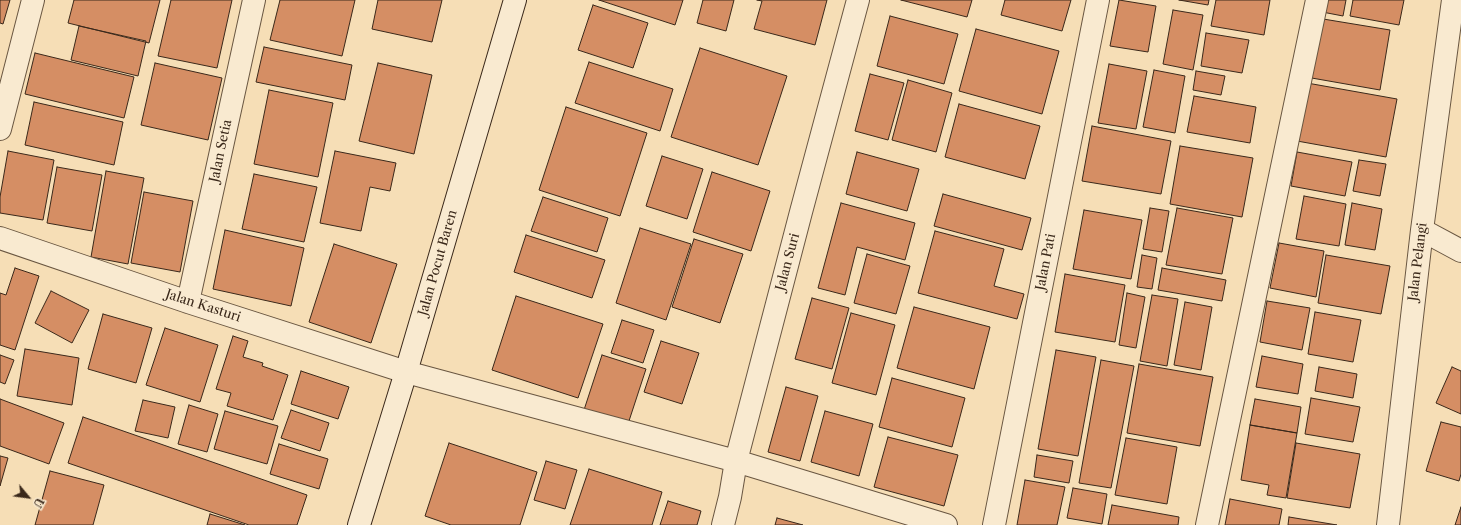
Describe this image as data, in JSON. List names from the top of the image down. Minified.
{"streets":{"street":["Jalan Setia","Jalan Suri","Jalan Pati","Jalan Pelangi","Jalan Pocut Baren","Jalan Kasturi"]},"crossings":[["Jalan Setia","Jalan Kasturi"],["Jalan Suri","Jalan Kasturi"],["Jalan Pocut Baren","Jalan Kasturi"]],"north":"bottom right"}
